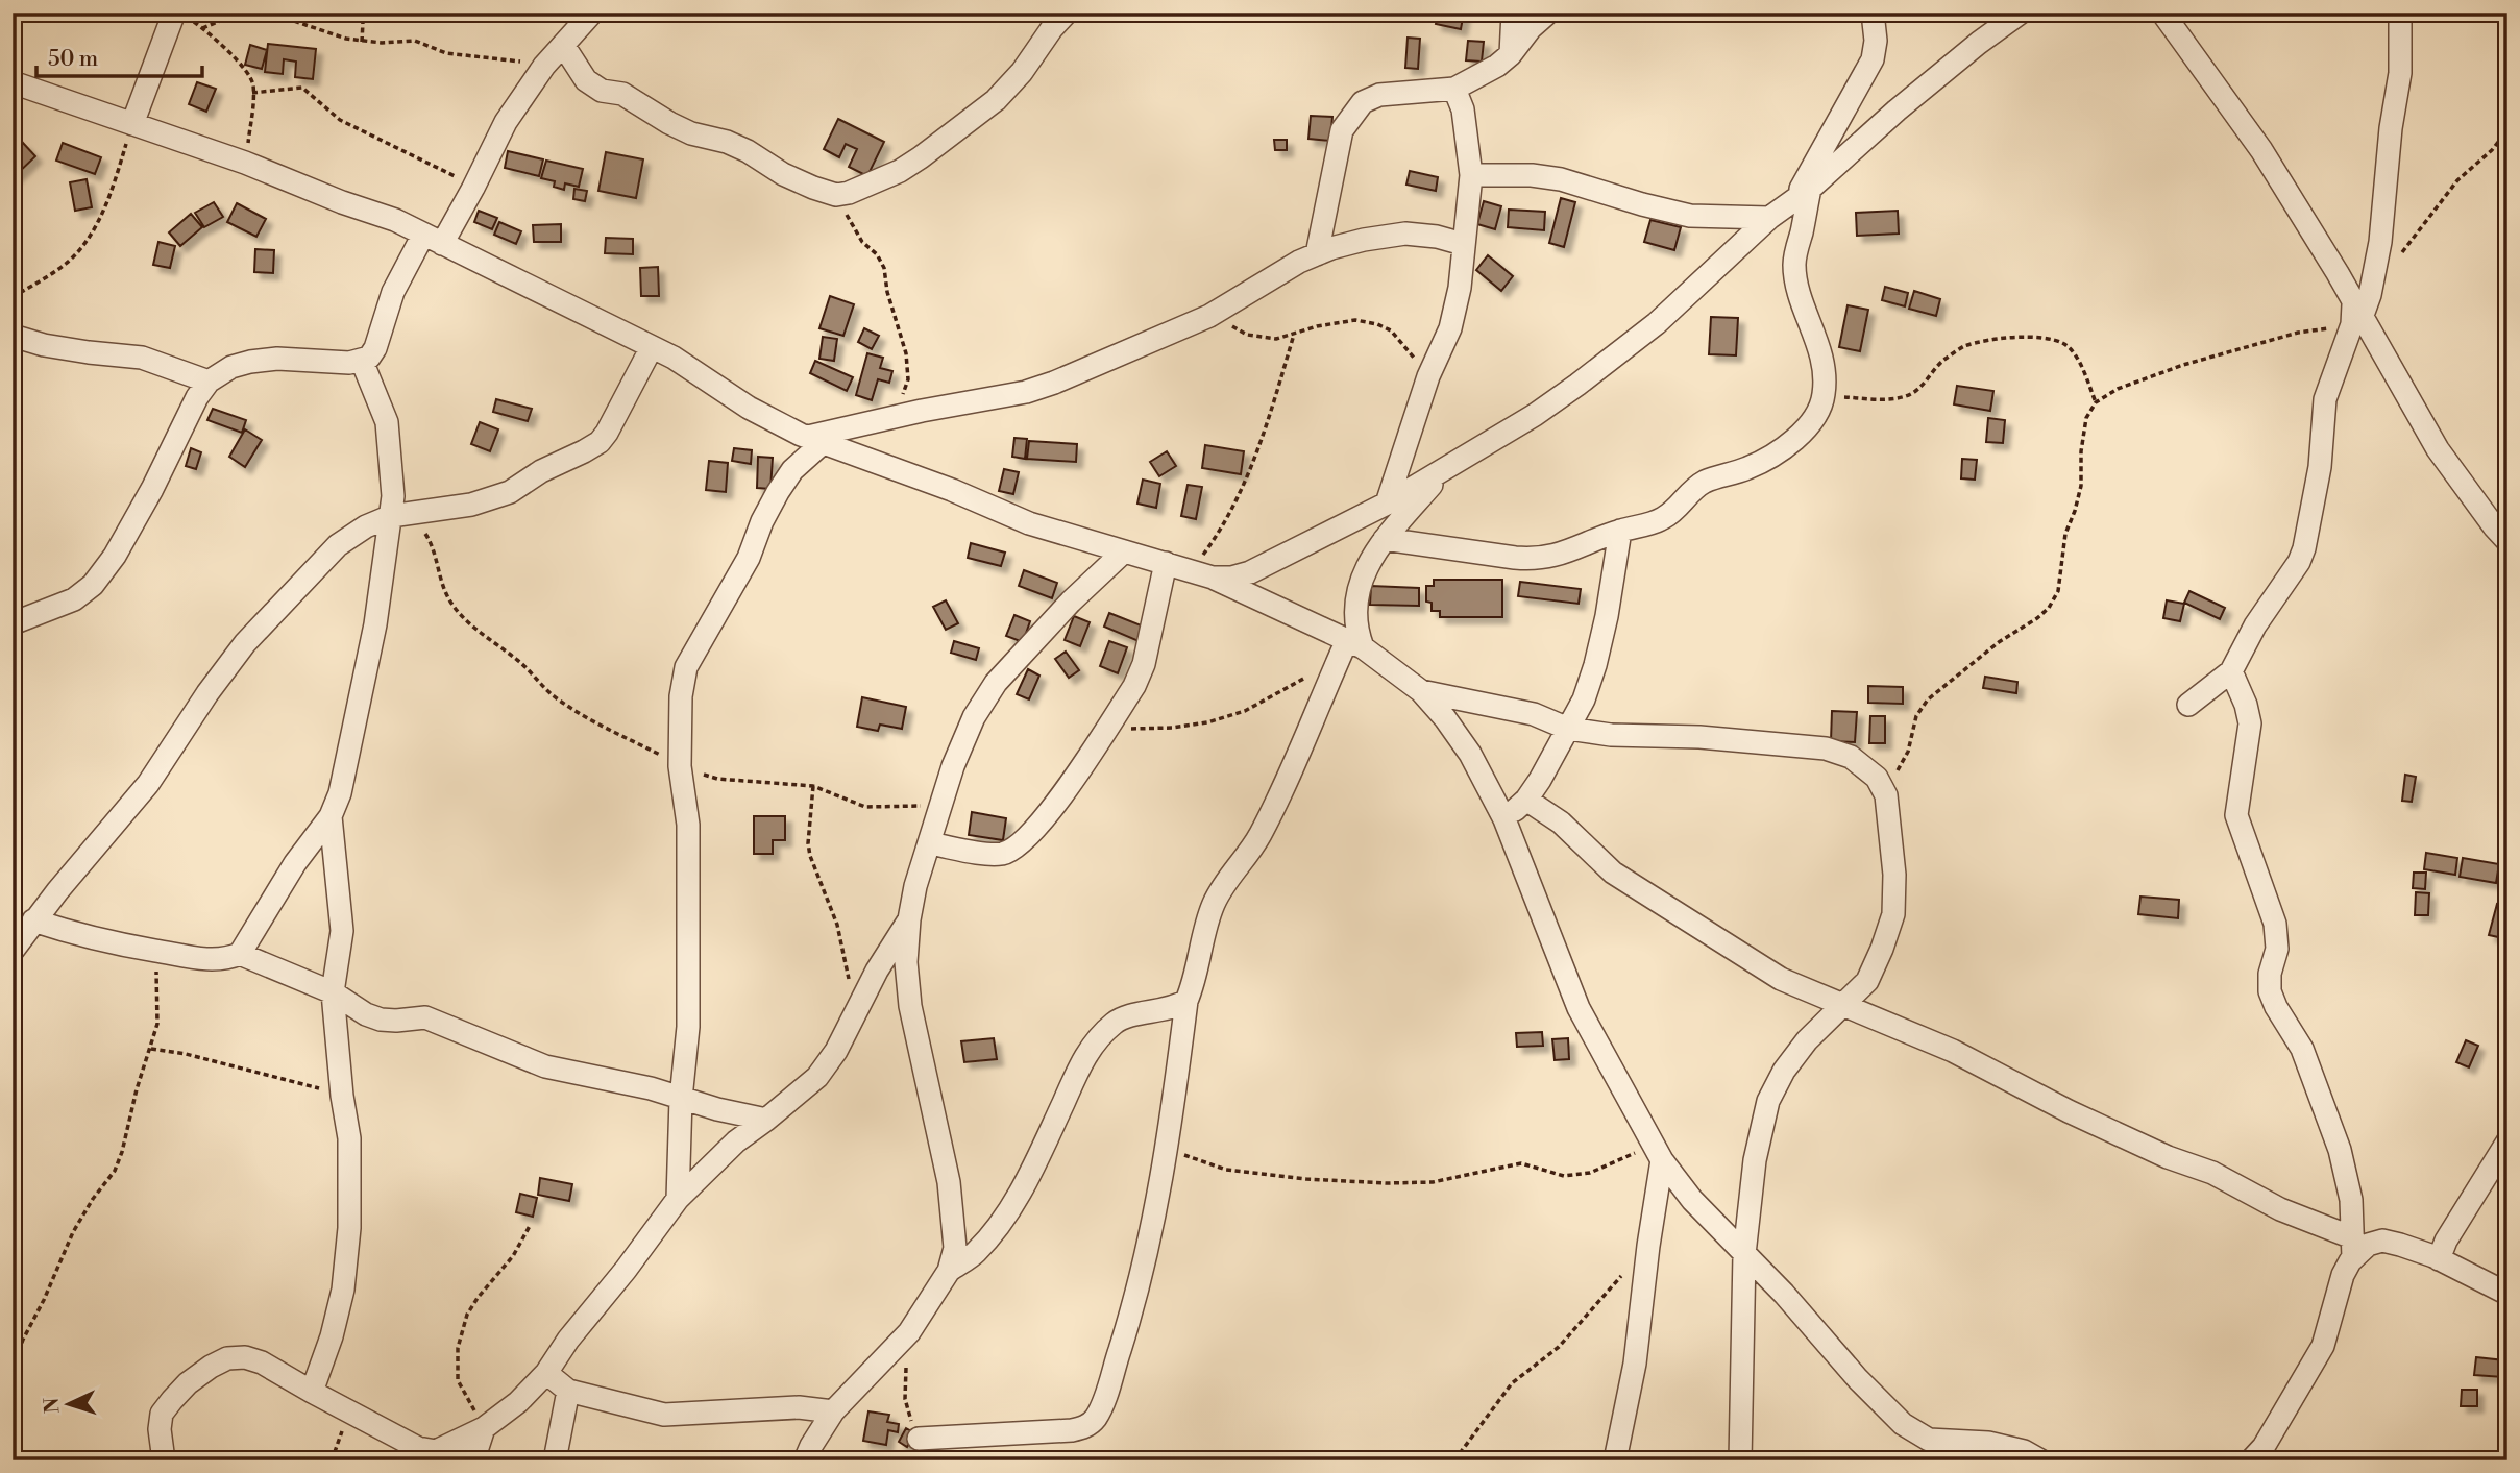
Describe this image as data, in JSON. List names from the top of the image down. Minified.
{"scale_bar":"50 m","north":"left"}
